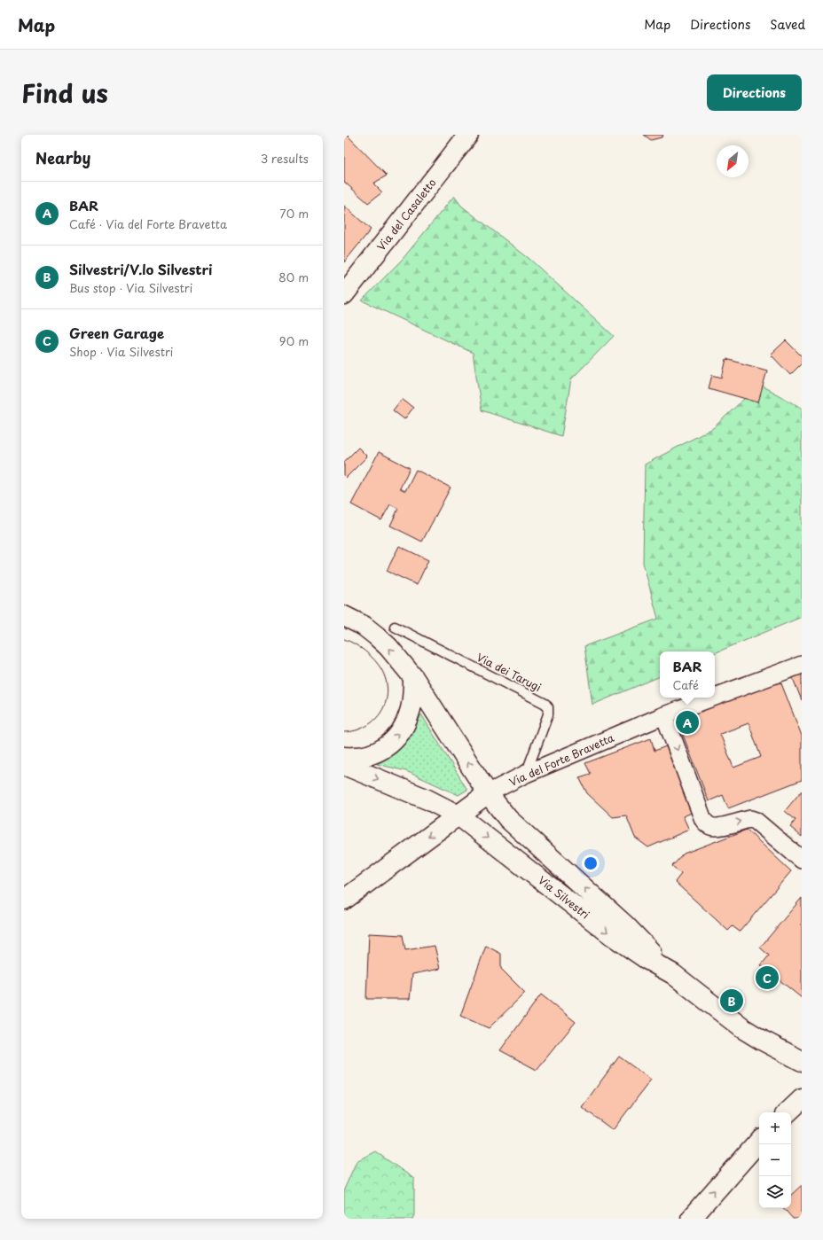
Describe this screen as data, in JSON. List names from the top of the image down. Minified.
{"streets":{"main road":["Via del Casaletto","Via del Forte Bravetta","Via Silvestri"],"lane":["Via dei Tarugi"]},"crossings":[["Via dei Tarugi","Via del Forte Bravetta"],["Via del Forte Bravetta","Via Silvestri"]],"north":"bottom left","page":{"header":"Map","nav":["Map","Directions","Saved"],"title":"Find us","buttons":"Directions","heading":["Nearby","3 results"],"list":[{"mark":"A","name":"BAR","note":"Café · Via del Forte Bravetta","value":"70 m"},{"mark":"B","name":"Silvestri/V.lo Silvestri","note":"Bus stop · Via Silvestri","value":"80 m"},{"mark":"C","name":"Green Garage","note":"Shop · Via Silvestri","value":"90 m"}],"popup":["BAR","Café"],"pins":["A","C","B"],"map_buttons":["+","−"]}}
